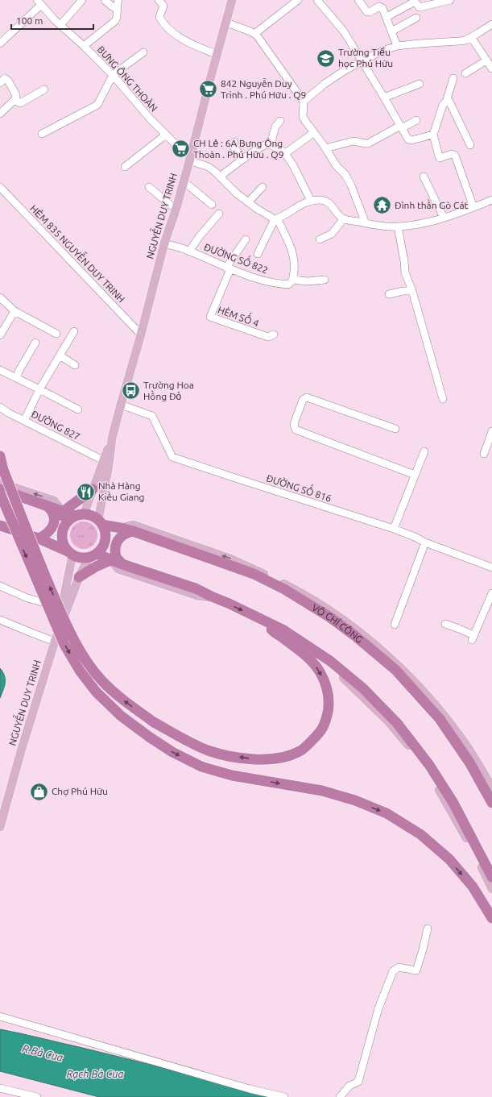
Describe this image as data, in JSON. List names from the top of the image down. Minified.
{"streets":{"highway":["VÕ CHÍ CÔNG"],"main road":["NGUYỄN DUY TRINH"],"street":["BƯNG ÔNG THOÀN","HẺM 835 NGUYỄN DUY TRINH","ĐƯỜNG SỐ 822","HÈM SỐ 4","ĐƯỜNG 827","ĐƯỜNG SỐ 816"]},"crossings":[["BƯNG ÔNG THOÀN","NGUYỄN DUY TRINH"],["NGUYỄN DUY TRINH","HẺM 835 NGUYỄN DUY TRINH"],["NGUYỄN DUY TRINH","ĐƯỜNG SỐ 822"],["NGUYỄN DUY TRINH","ĐƯỜNG 827"],["NGUYỄN DUY TRINH","ĐƯỜNG SỐ 816"],["NGUYỄN DUY TRINH","VÕ CHÍ CÔNG"],["ĐƯỜNG SỐ 822","HÈM SỐ 4"]],"water":["R.Bà Cua","Rạch Bà Cua"],"places":{"school or university":["Trường Tiểu học Phú Hữu"],"supermarket":["842 Nguyễn Duy Trinh . Phú Hữu . Q9","CH Lẻ : 6A Bưng Ông Thoàn . Phú Hữu . Q9"],"temple":["Đình thần Gò Cát"],"bus stop":["Trường Hoa Hồng Đỏ"],"restaurant":["Nhà Hàng Kiều Giang"],"shop":["Chợ Phú Hữu"]},"scale_bar":"100 m"}
